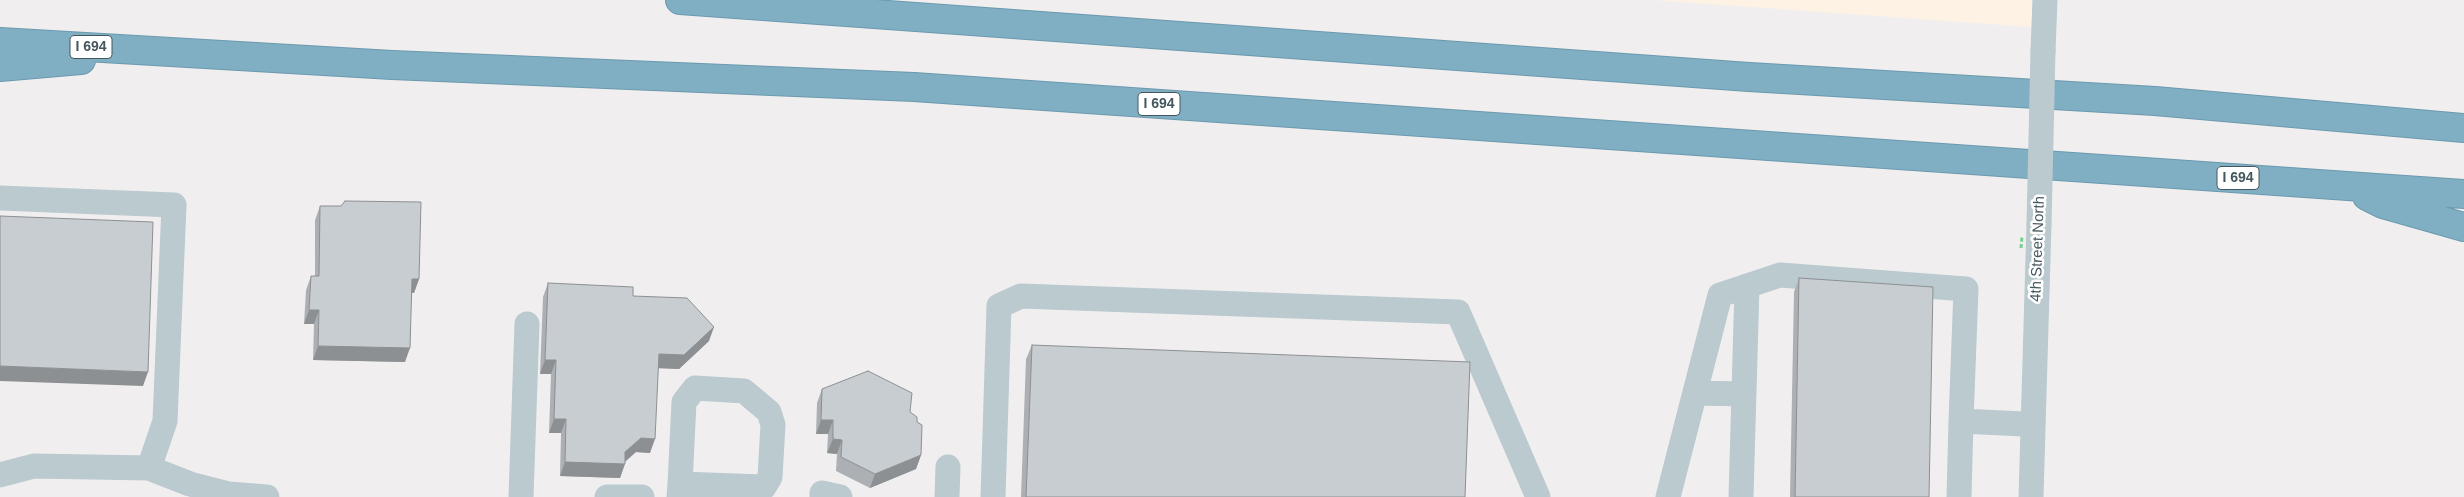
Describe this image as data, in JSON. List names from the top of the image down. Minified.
{"streets":{"highway":["I 694"],"street":["4th Street North"]}}
